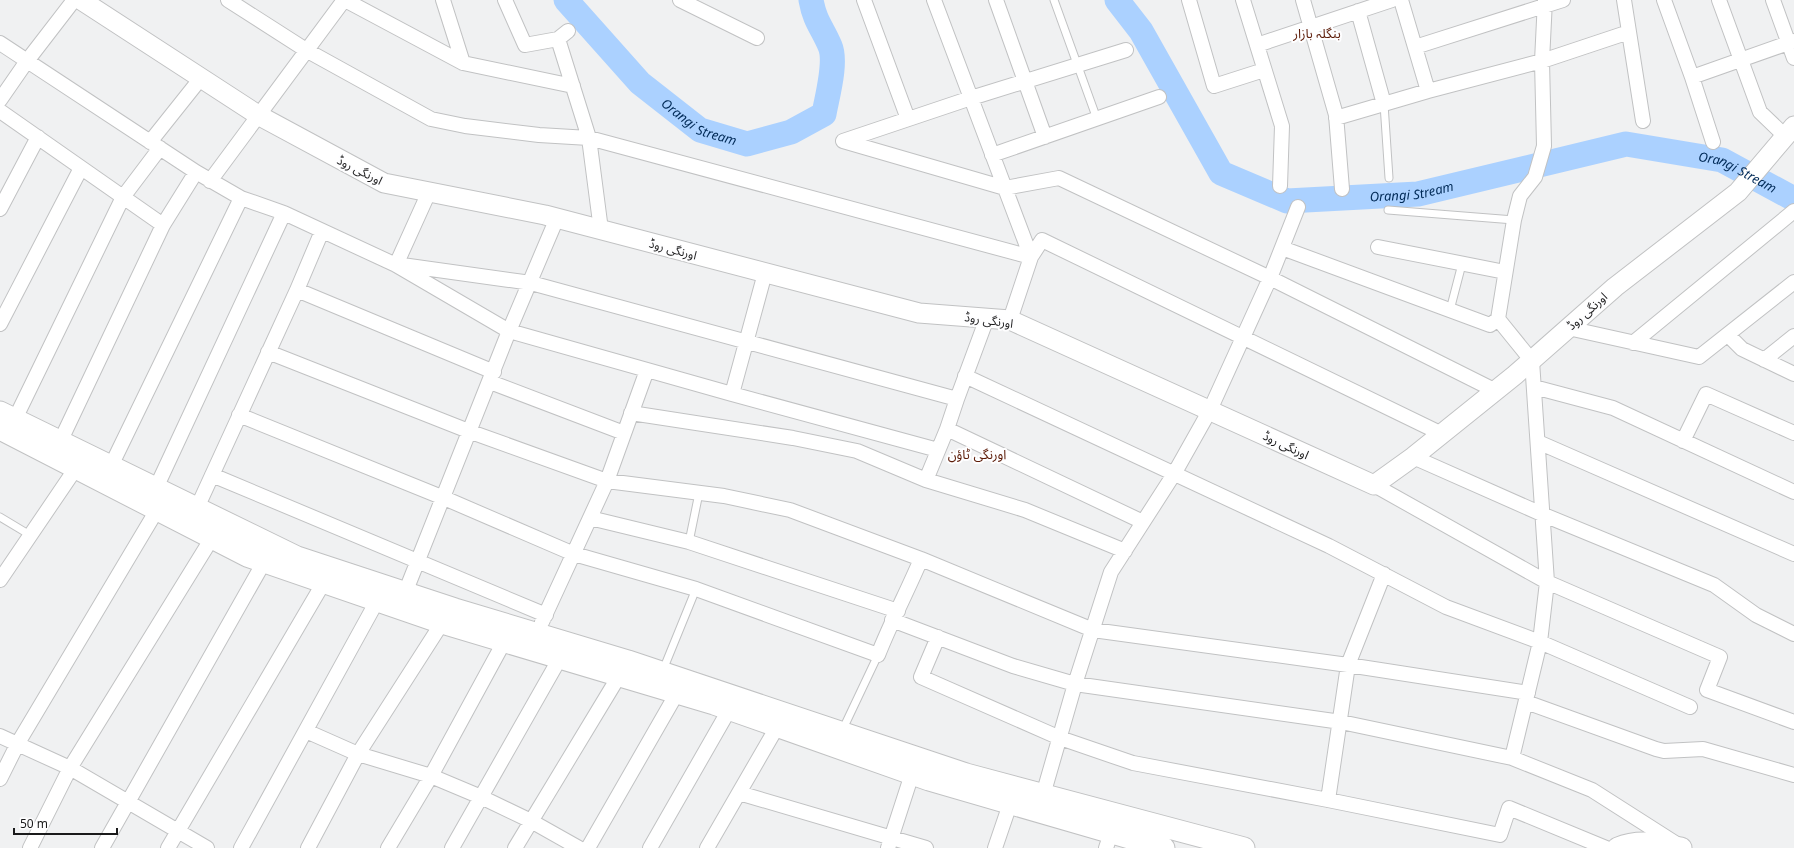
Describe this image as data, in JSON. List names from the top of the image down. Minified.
{"streets":{"street":["اورنگی روڈ"]},"districts":["بنگلہ بازار","اورنگی ٹاؤن"],"water":["Orangi Stream"],"scale_bar":"50 m"}
